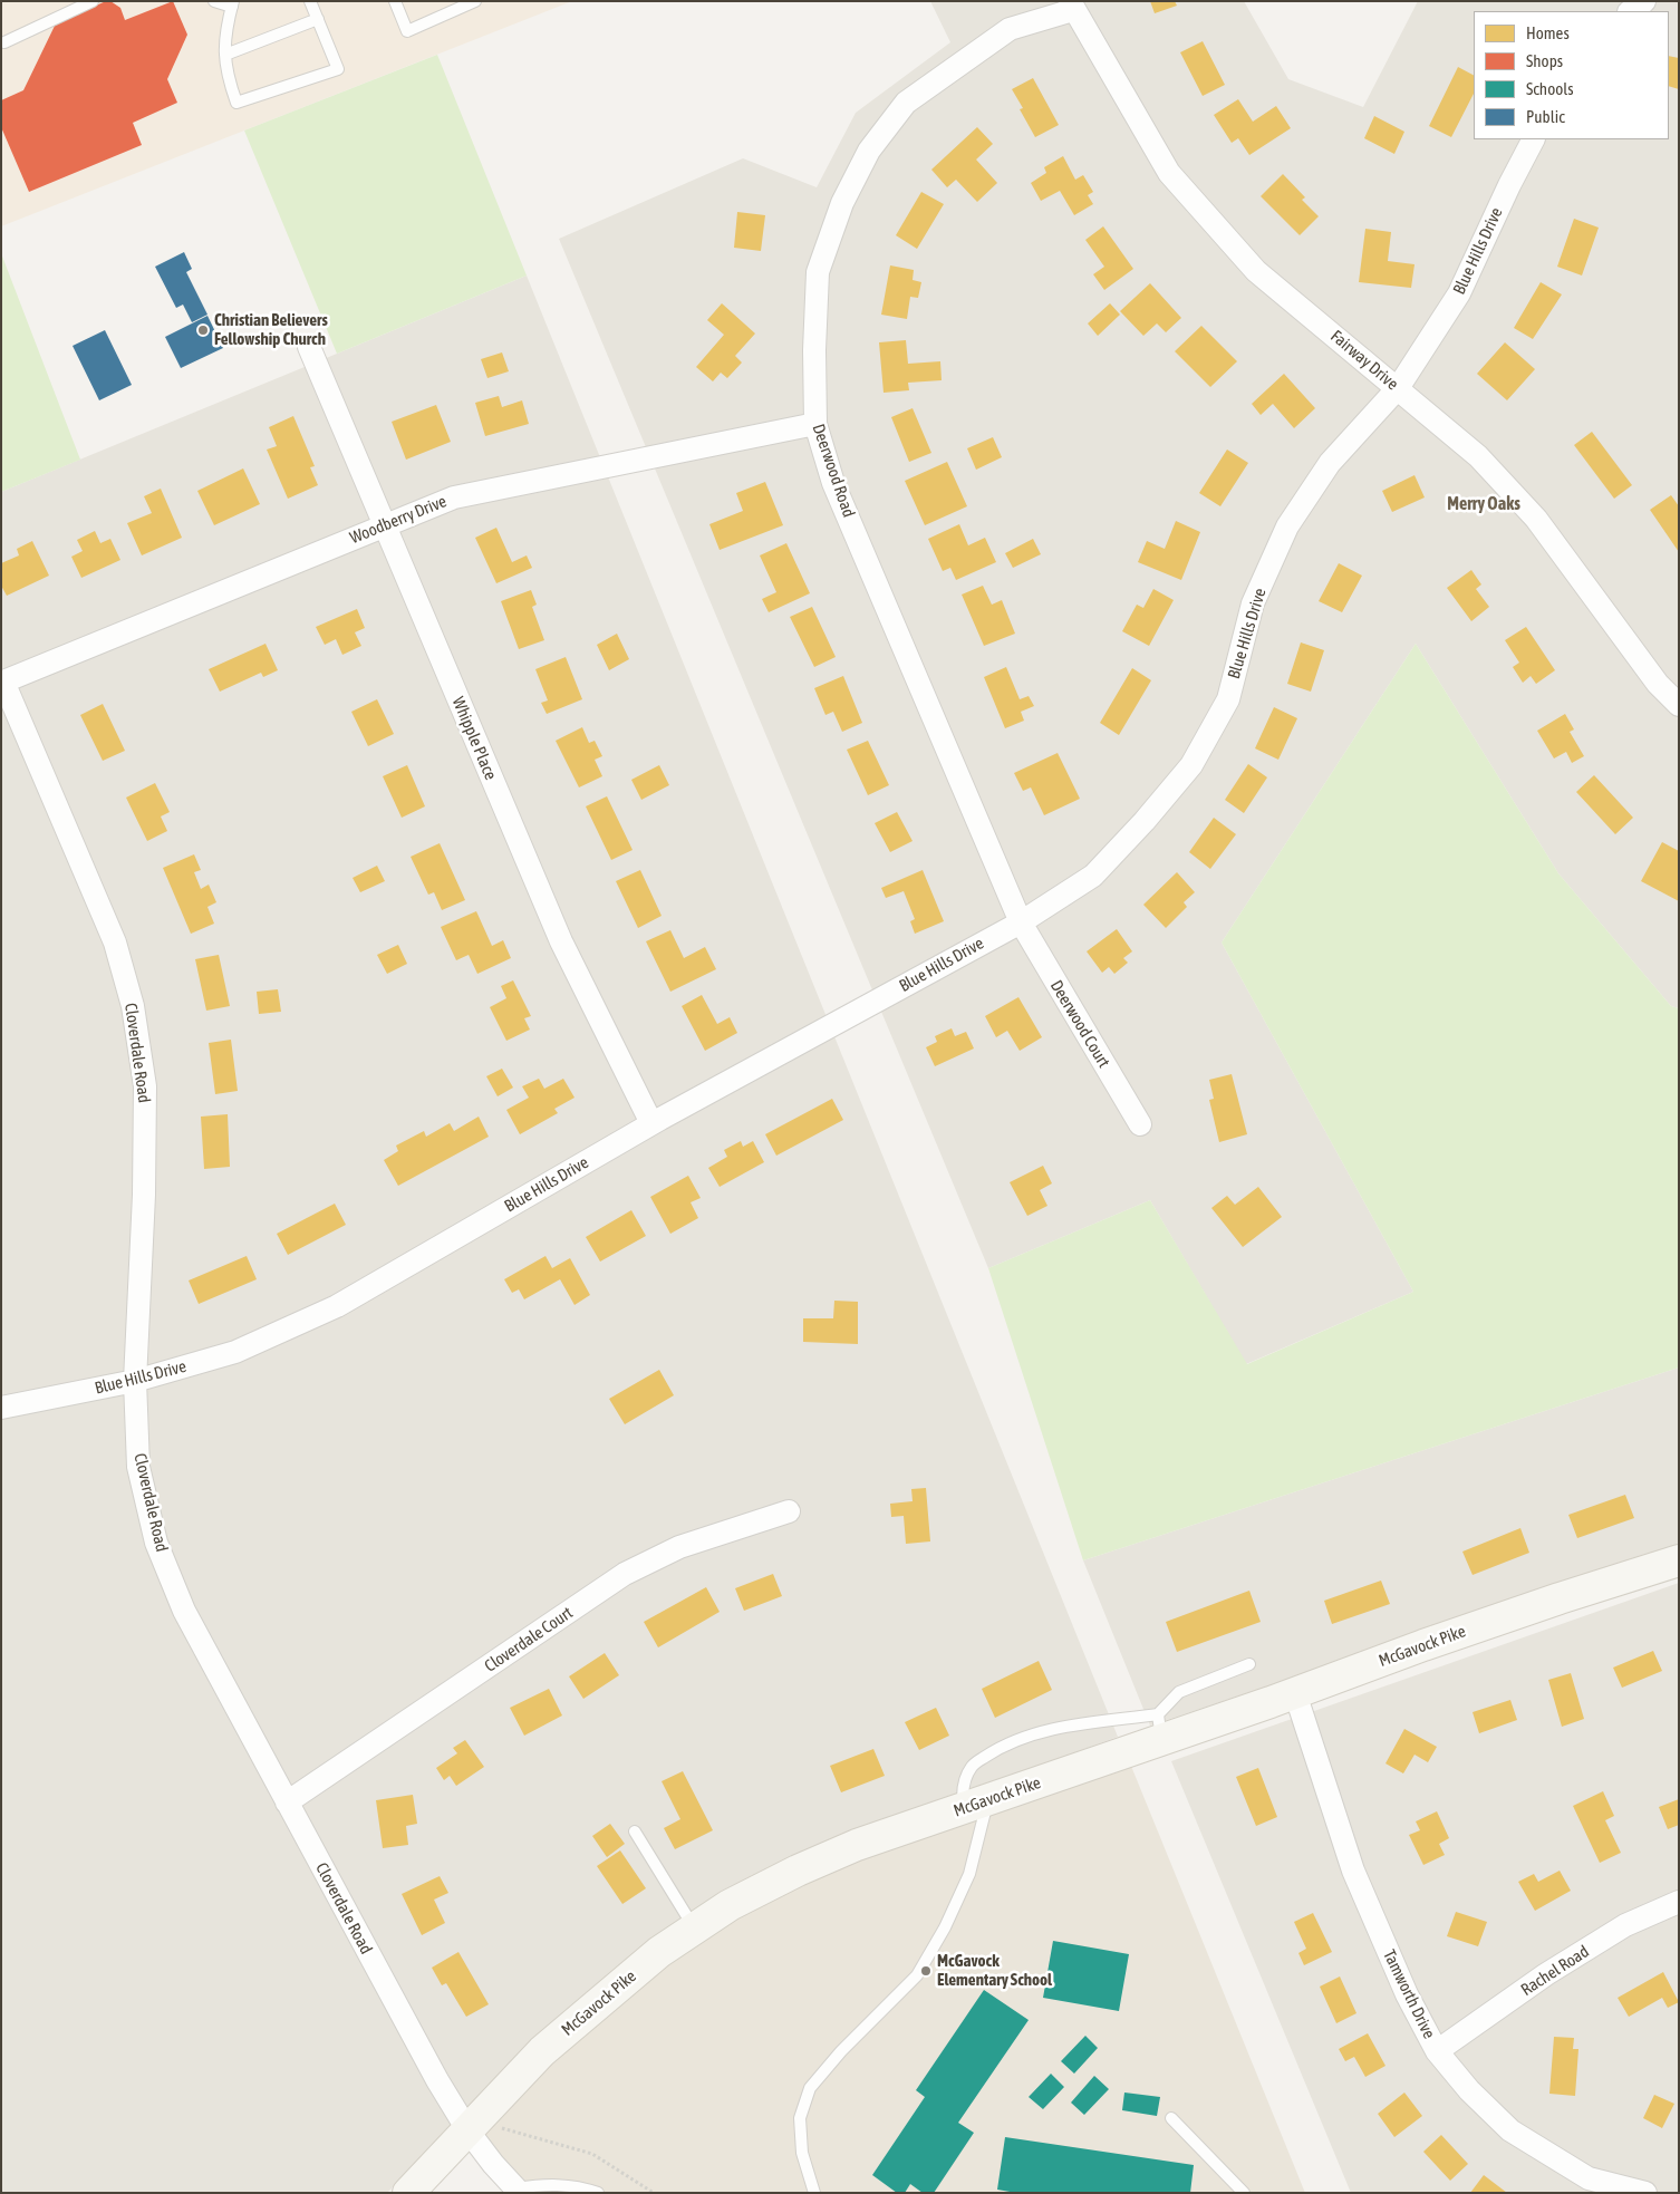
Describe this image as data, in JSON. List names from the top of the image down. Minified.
{"streets":{"main road":["McGavock Pike"],"street":["Blue Hills Drive","Fairway Drive","Deerwood Road","Woodberry Drive","Whipple Place","Deerwood Court","Cloverdale Road","Cloverdale Court","Rachel Road","Tamworth Drive"]},"crossings":[["Blue Hills Drive","Fairway Drive"],["Blue Hills Drive","Deerwood Road"],["Blue Hills Drive","Whipple Place"],["Blue Hills Drive","Deerwood Court"],["Blue Hills Drive","Cloverdale Road"],["Fairway Drive","Deerwood Road"],["Deerwood Road","Woodberry Drive"],["Deerwood Road","Deerwood Court"],["Woodberry Drive","Whipple Place"],["Woodberry Drive","Cloverdale Road"],["Cloverdale Road","Cloverdale Court"],["Cloverdale Road","McGavock Pike"],["McGavock Pike","Tamworth Drive"],["Rachel Road","Tamworth Drive"]],"districts":["Merry Oaks"],"places":["Christian Believers Fellowship Church","McGavock Elementary School"],"legend":["Homes","Shops","Schools","Public"]}
